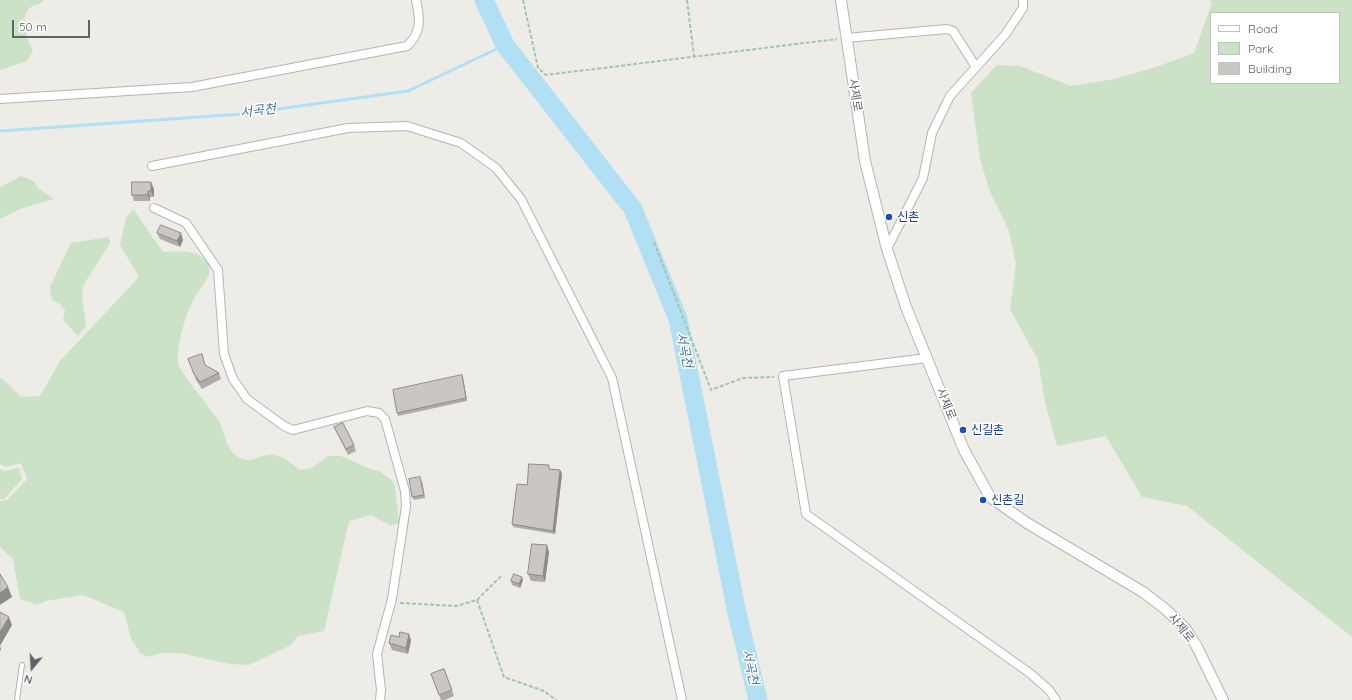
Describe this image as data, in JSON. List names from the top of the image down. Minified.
{"streets":{"street":["사제로"]},"water":["서곡천"],"places":["신촌","신길촌","신촌길"],"legend":["Road","Park","Building"],"scale_bar":"50 m","north":"bottom"}
